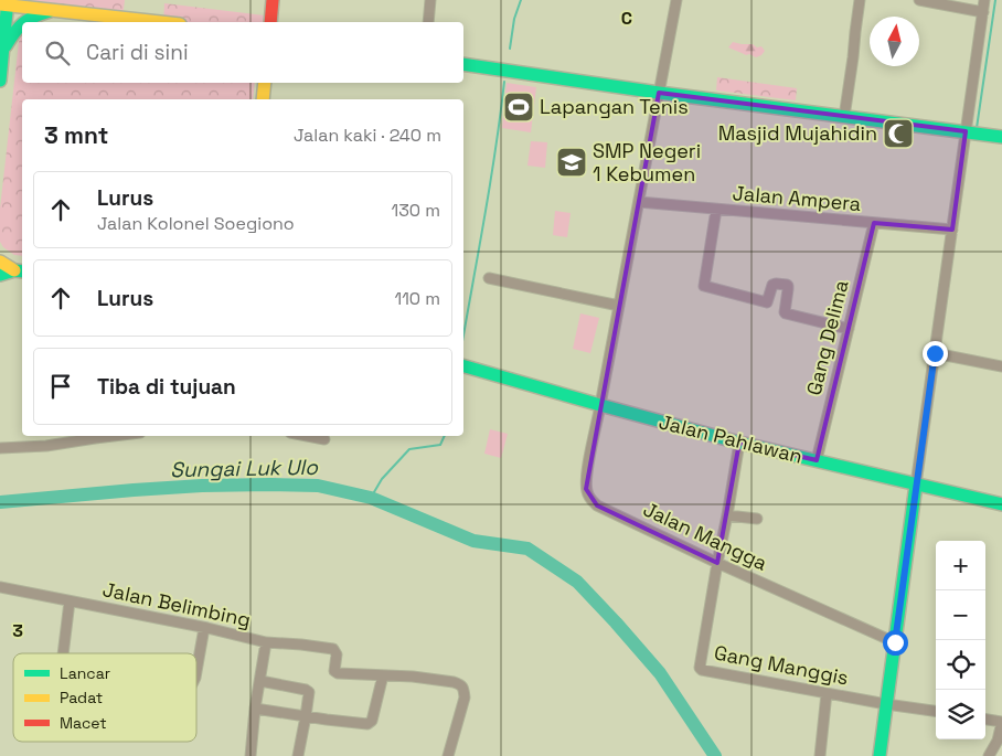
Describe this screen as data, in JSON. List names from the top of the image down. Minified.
{"streets":{"main road":["Jalan Pahlawan"],"street":["Jalan Ampera","Gang Delima","Jalan Mangga","Jalan Belimbing","Gang Manggis"]},"crossings":[["Jalan Ampera","Gang Delima"],["Jalan Ampera","Jalan Mangga"],["Gang Delima","Jalan Pahlawan"],["Jalan Pahlawan","Jalan Mangga"],["Jalan Pahlawan","Gang Manggis"],["Jalan Mangga","Gang Manggis"]],"water":["Sungai Luk Ulo"],"places":{"sports":["Lapangan Tenis"],"mosque":["Masjid Mujahidin"],"school or university":["SMP Negeri 1 Kebumen"]},"legend":["Lancar","Padat","Macet"],"north":"top","page":{"search":"Cari di sini","heading":["3 mnt","Jalan kaki · 240 m"],"list":[["Lurus","Jalan Kolonel Soegiono","130 m"],["Lurus","110 m"],"Tiba di tujuan"],"map_buttons":["+","−"]},"grid":{"columns":["C"],"rows":["3"]}}
